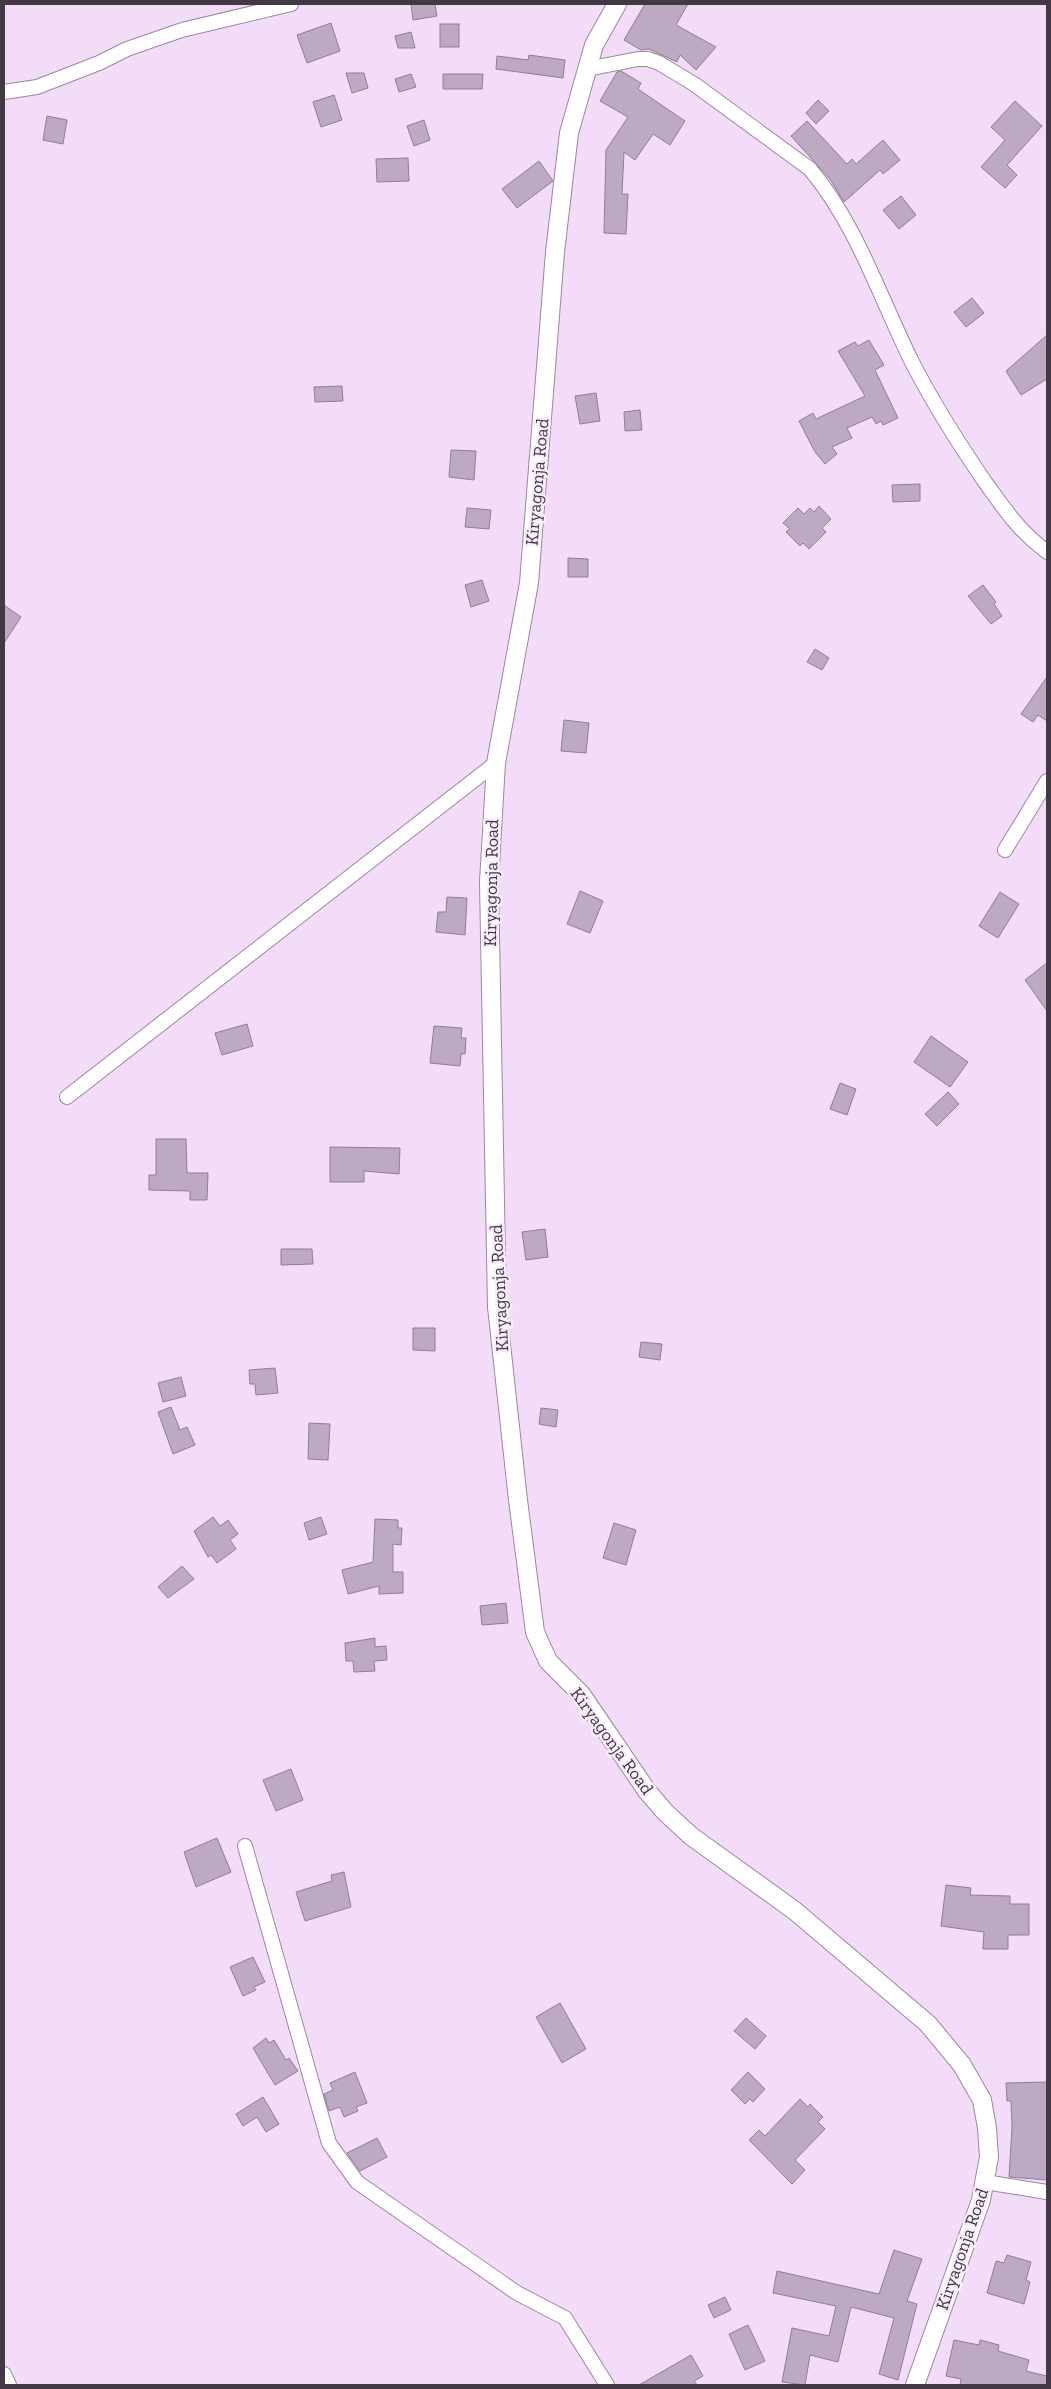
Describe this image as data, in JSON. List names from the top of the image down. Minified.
{"streets":{"street":["Kiryagonja Road"]}}
